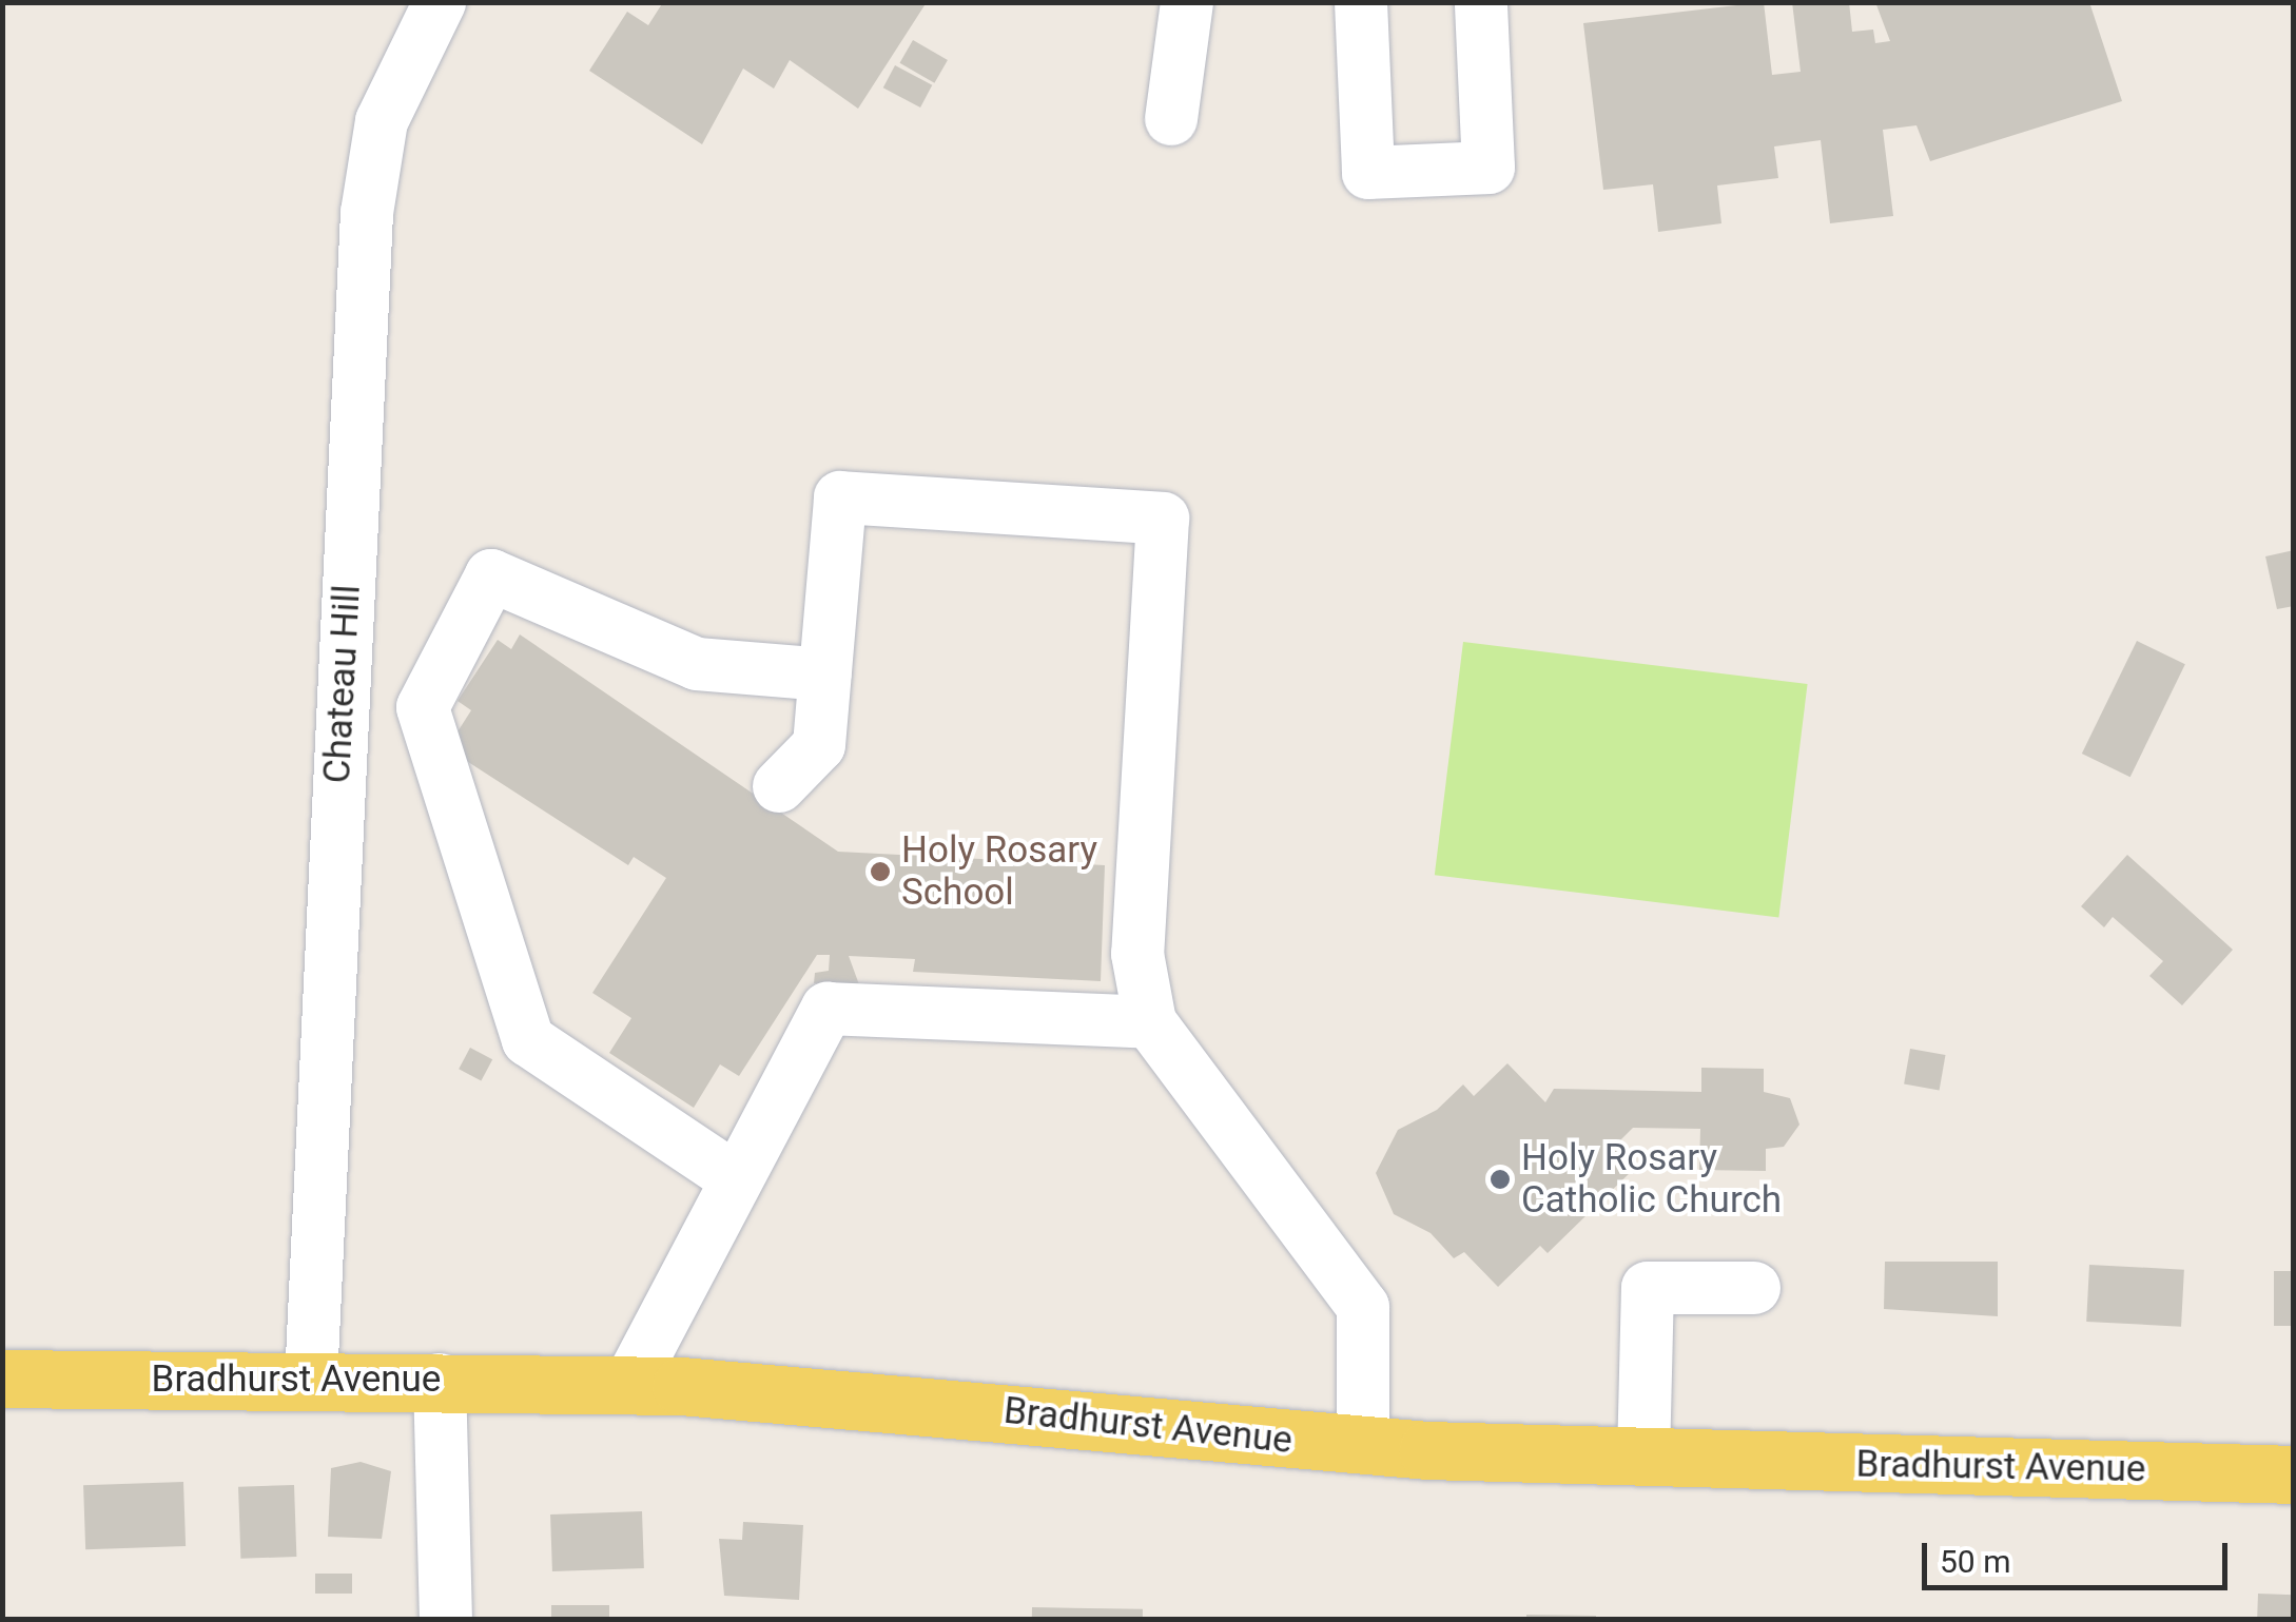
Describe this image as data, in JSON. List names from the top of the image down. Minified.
{"streets":{"main road":["Bradhurst Avenue"],"street":["Chateau Hill"]},"crossings":[["Chateau Hill","Bradhurst Avenue"]],"places":["Holy Rosary School","Holy Rosary Catholic Church"],"scale_bar":"50 m"}
